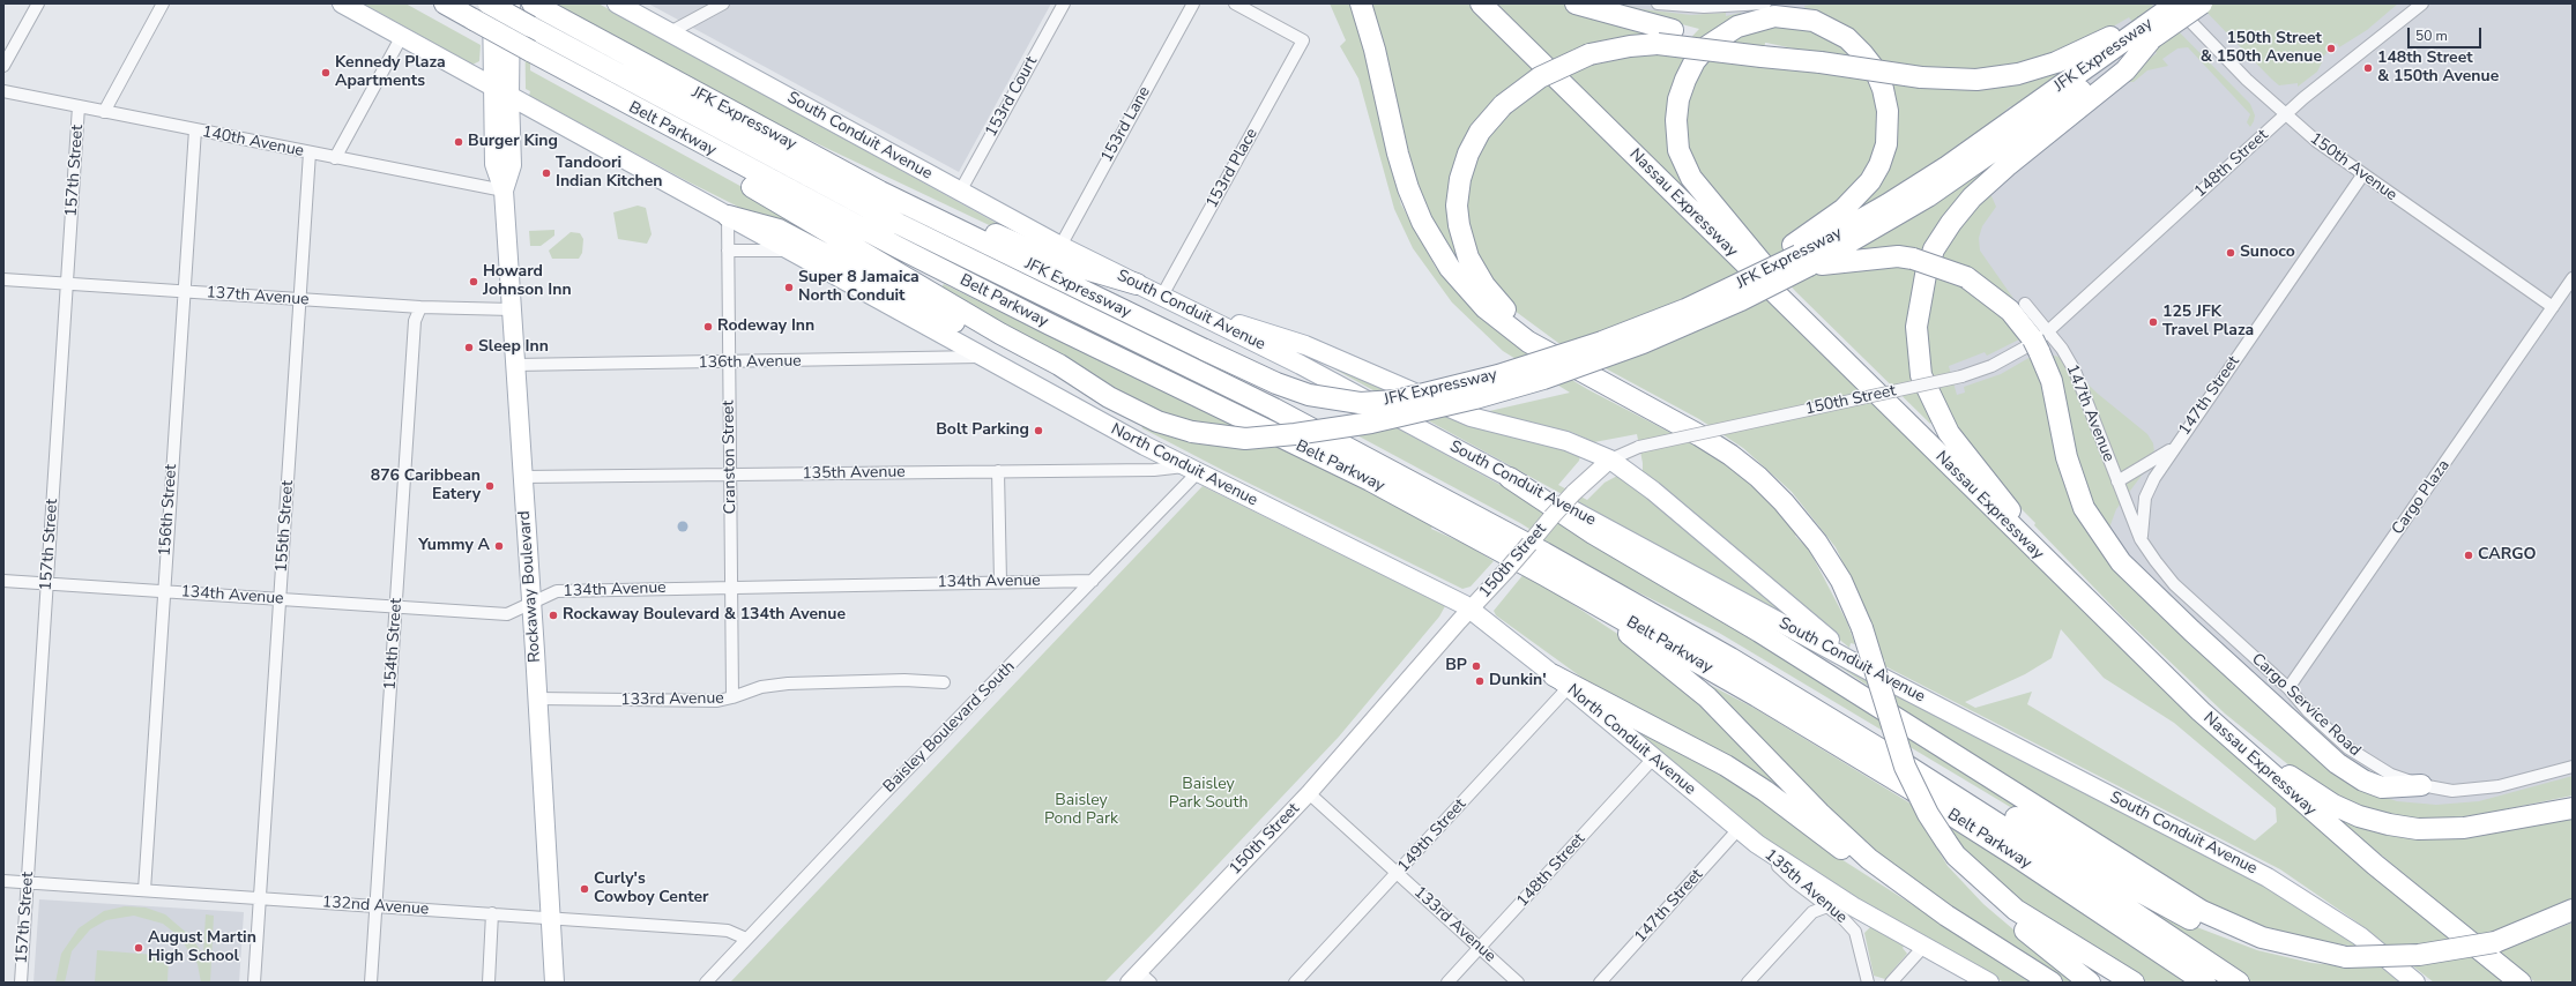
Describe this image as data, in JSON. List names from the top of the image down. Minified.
{"streets":{"highway":["JFK Expressway","Belt Parkway","Nassau Expressway"],"main road":["South Conduit Avenue","150th Street","North Conduit Avenue","Rockaway Boulevard"],"street":["153rd Court","153rd Lane","140th Avenue","148th Street","150th Avenue","153rd Place","157th Street","137th Avenue","136th Avenue","147th Street","147th Avenue","Cranston Street","135th Avenue","Cargo Plaza","156th Street","155th Street","134th Avenue","154th Street","133rd Avenue","Cargo Service Road","Baisley Boulevard South","149th Street","132nd Avenue"]},"crossings":[["JFK Expressway","150th Avenue"],["JFK Expressway","136th Avenue"],["JFK Expressway","North Conduit Avenue"],["153rd Court","South Conduit Avenue"],["153rd Lane","South Conduit Avenue"],["South Conduit Avenue","153rd Place"],["140th Avenue","157th Street"],["140th Avenue","156th Street"],["140th Avenue","155th Street"],["140th Avenue","Rockaway Boulevard"],["148th Street","150th Avenue"],["148th Street","150th Street"],["148th Street","147th Avenue"],["148th Street","North Conduit Avenue"],["148th Street","133rd Avenue"],["150th Avenue","147th Street"],["150th Avenue","Cargo Plaza"],["157th Street","137th Avenue"],["157th Street","134th Avenue"],["157th Street","132nd Avenue"],["137th Avenue","156th Street"],["137th Avenue","155th Street"],["137th Avenue","Rockaway Boulevard"],["137th Avenue","154th Street"],["136th Avenue","Cranston Street"],["136th Avenue","North Conduit Avenue"],["136th Avenue","Rockaway Boulevard"],["147th Street","147th Avenue"],["147th Street","North Conduit Avenue"],["147th Street","Cargo Service Road"],["150th Street","147th Avenue"],["150th Street","North Conduit Avenue"],["150th Street","133rd Avenue"],["147th Avenue","Cargo Service Road"],["Cranston Street","North Conduit Avenue"],["Cranston Street","135th Avenue"],["Cranston Street","134th Avenue"],["Cranston Street","133rd Avenue"],["North Conduit Avenue","135th Avenue"],["North Conduit Avenue","Rockaway Boulevard"],["North Conduit Avenue","Baisley Boulevard South"],["North Conduit Avenue","149th Street"],["135th Avenue","Rockaway Boulevard"],["135th Avenue","Baisley Boulevard South"],["Cargo Plaza","Cargo Service Road"],["156th Street","134th Avenue"],["156th Street","132nd Avenue"],["155th Street","134th Avenue"],["155th Street","132nd Avenue"],["134th Avenue","Rockaway Boulevard"],["134th Avenue","154th Street"],["134th Avenue","Baisley Boulevard South"],["Rockaway Boulevard","133rd Avenue"],["Rockaway Boulevard","132nd Avenue"],["154th Street","132nd Avenue"],["133rd Avenue","149th Street"],["Baisley Boulevard South","132nd Avenue"]],"parks":["Baisley Park South","Baisley Pond Park"],"places":["150th Street & 150th Avenue","148th Street & 150th Avenue","Kennedy Plaza Apartments","Burger King","Tandoori Indian Kitchen","Sunoco","Howard Johnson Inn","Super 8 Jamaica North Conduit","125 JFK Travel Plaza","Rodeway Inn","Sleep Inn","Bolt Parking","876 Caribbean Eatery","Yummy A","CARGO","Rockaway Boulevard & 134th Avenue","BP","Dunkin'","Curly's Cowboy Center","August Martin High School"],"scale_bar":"50 m"}
